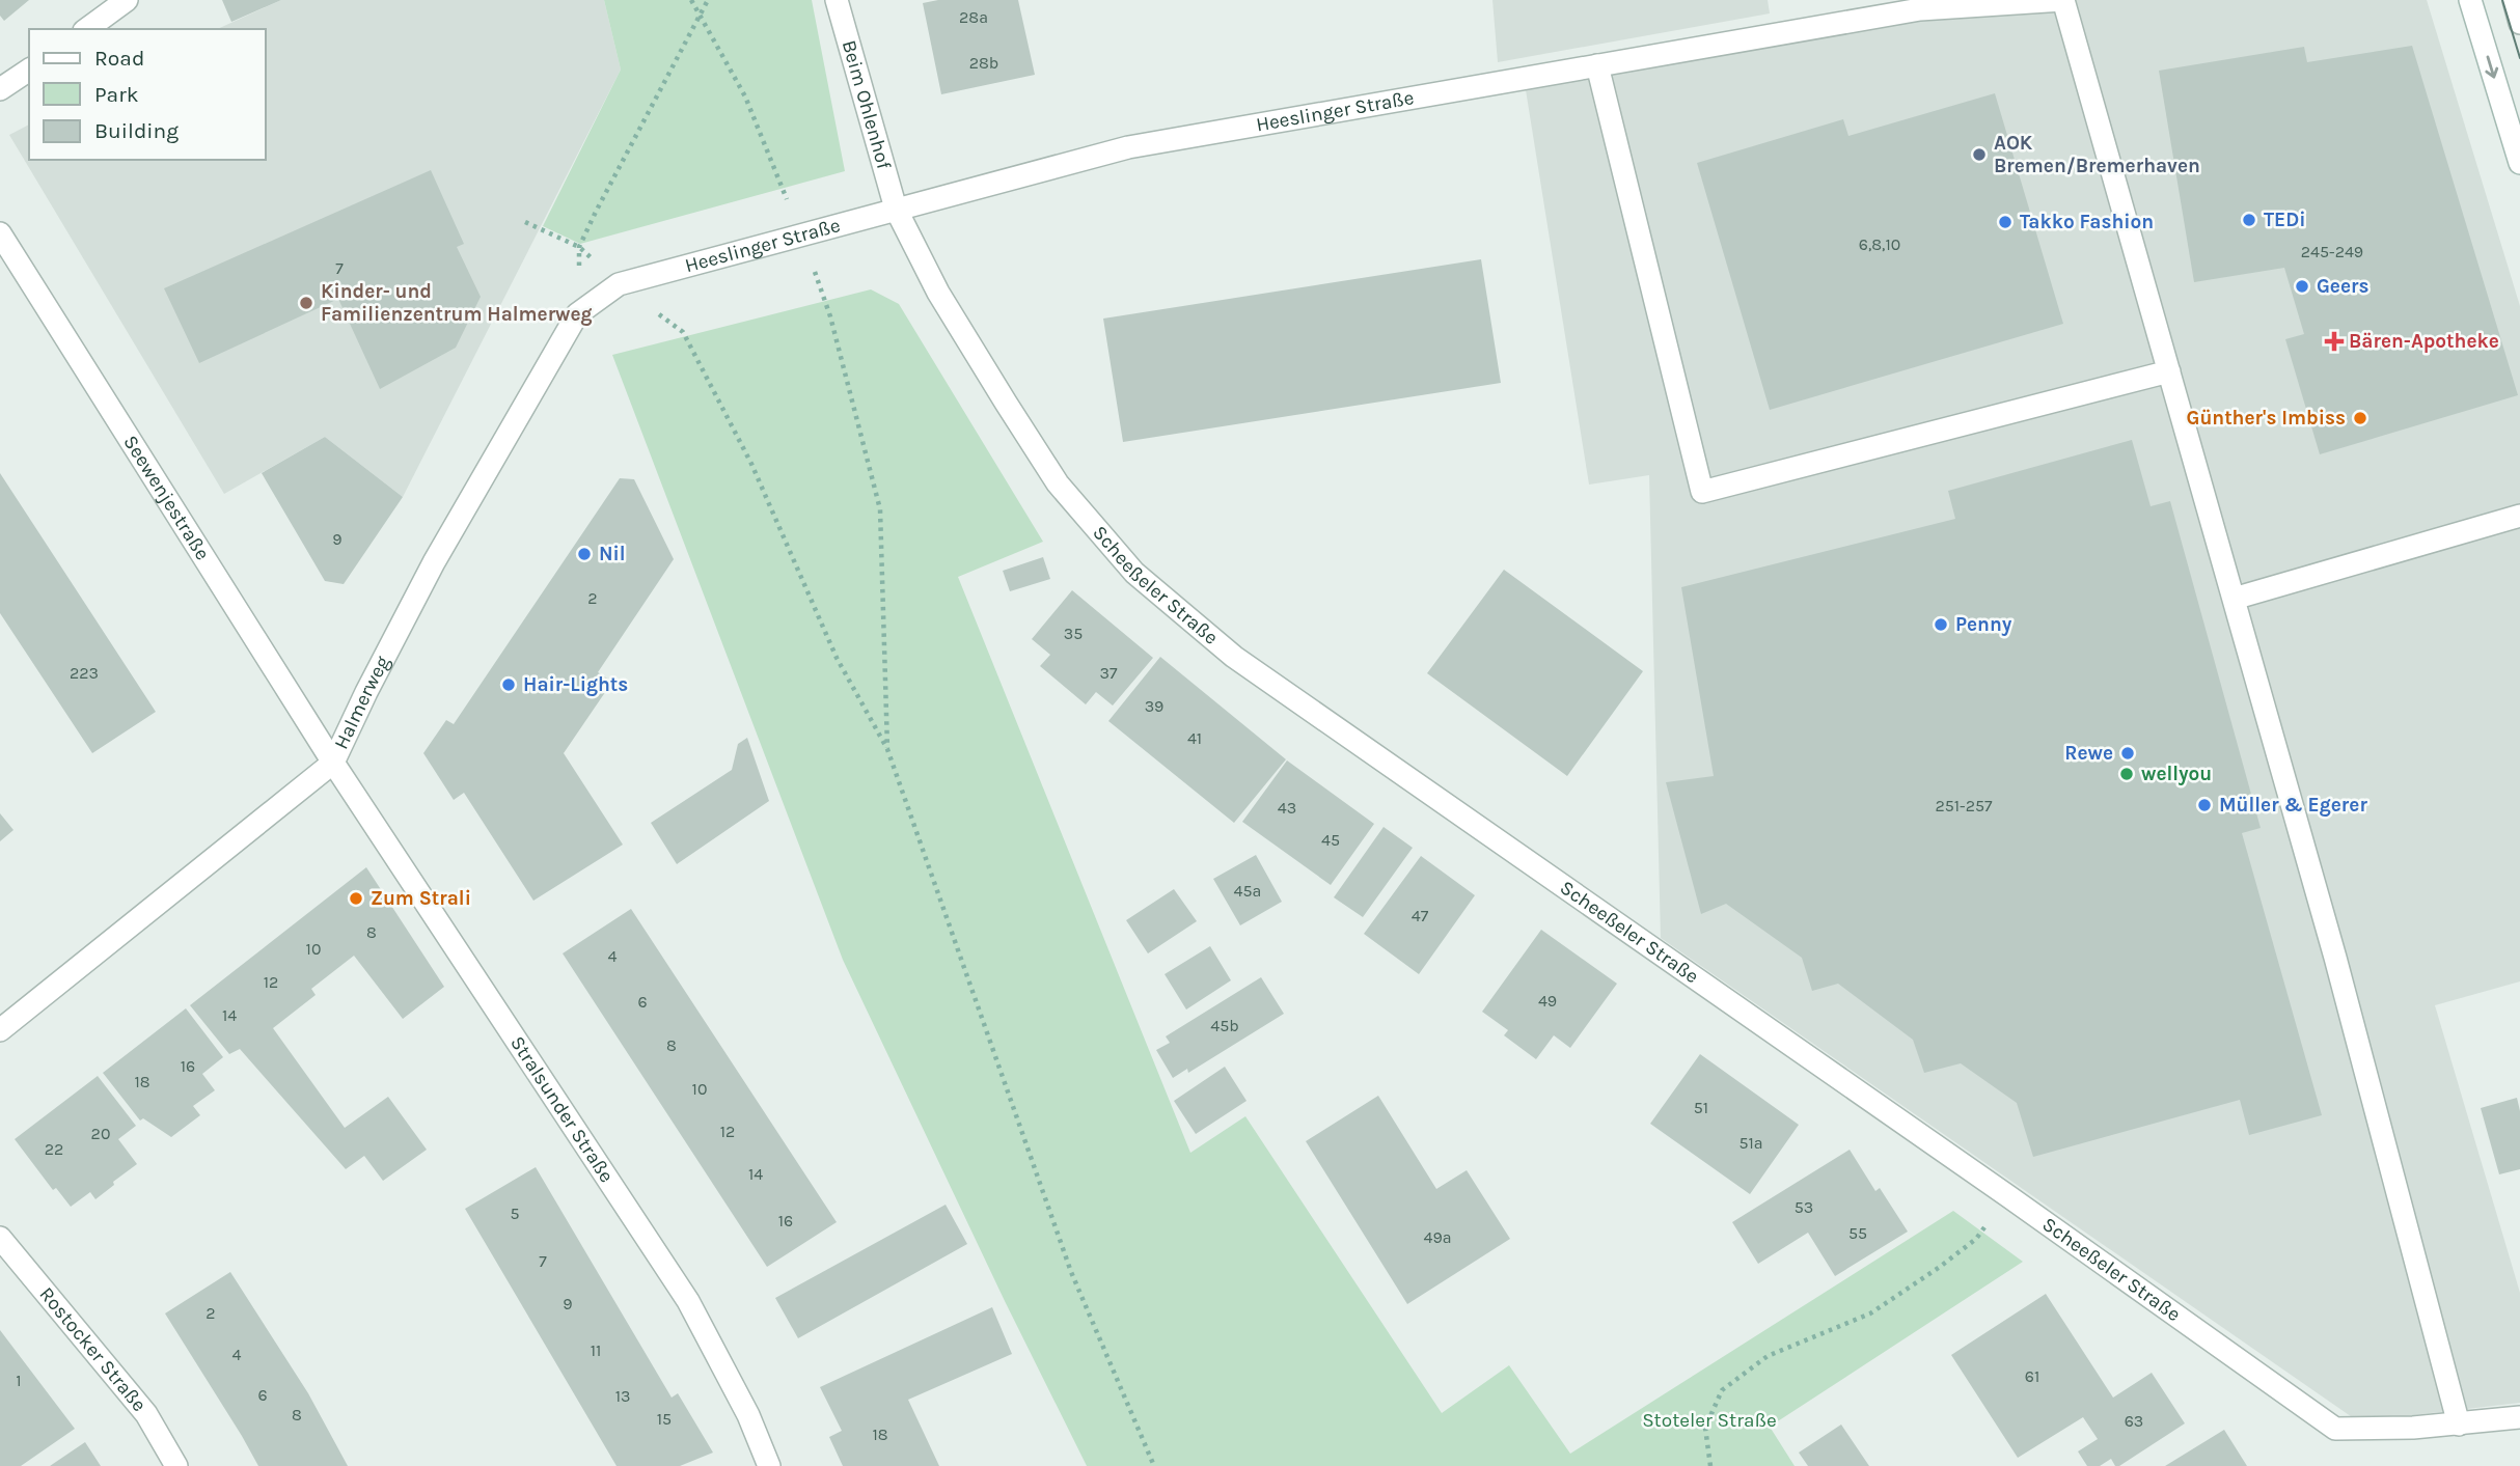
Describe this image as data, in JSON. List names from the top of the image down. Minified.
{"streets":{"street":["Beim Ohlenhof","Heeslinger Straße","Seewenjestraße","Scheeßeler Straße","Halmerweg","Stralsunder Straße","Rostocker Straße"]},"crossings":[["Beim Ohlenhof","Heeslinger Straße"],["Beim Ohlenhof","Scheeßeler Straße"],["Heeslinger Straße","Scheeßeler Straße"],["Heeslinger Straße","Halmerweg"],["Seewenjestraße","Halmerweg"],["Seewenjestraße","Stralsunder Straße"],["Halmerweg","Stralsunder Straße"]],"parks":["Stoteler Straße"],"places":{"other":["AOK Bremen/Bremerhaven","TEDi","Takko Fashion","Geers","Kinder- und Familienzentrum Halmerweg","Günther's Imbiss","Nil","Penny","Hair-Lights","Rewe","wellyou","Müller & Egerer","Zum Strali"],"health":["Bären-Apotheke"]},"house_numbers":["28a","28b","6,8,10","245-249","7","9","2","35","223","37","39","41","251-257","43","45","45a","47","8","10","4","12","49","6","14","45b","8","16","18","10","51","12","20","51a","22","14","53","5","16","55","49a","7","9","2","11","4","61","1","6","13","8","15","63","18"],"legend":["Road","Park","Building"]}
